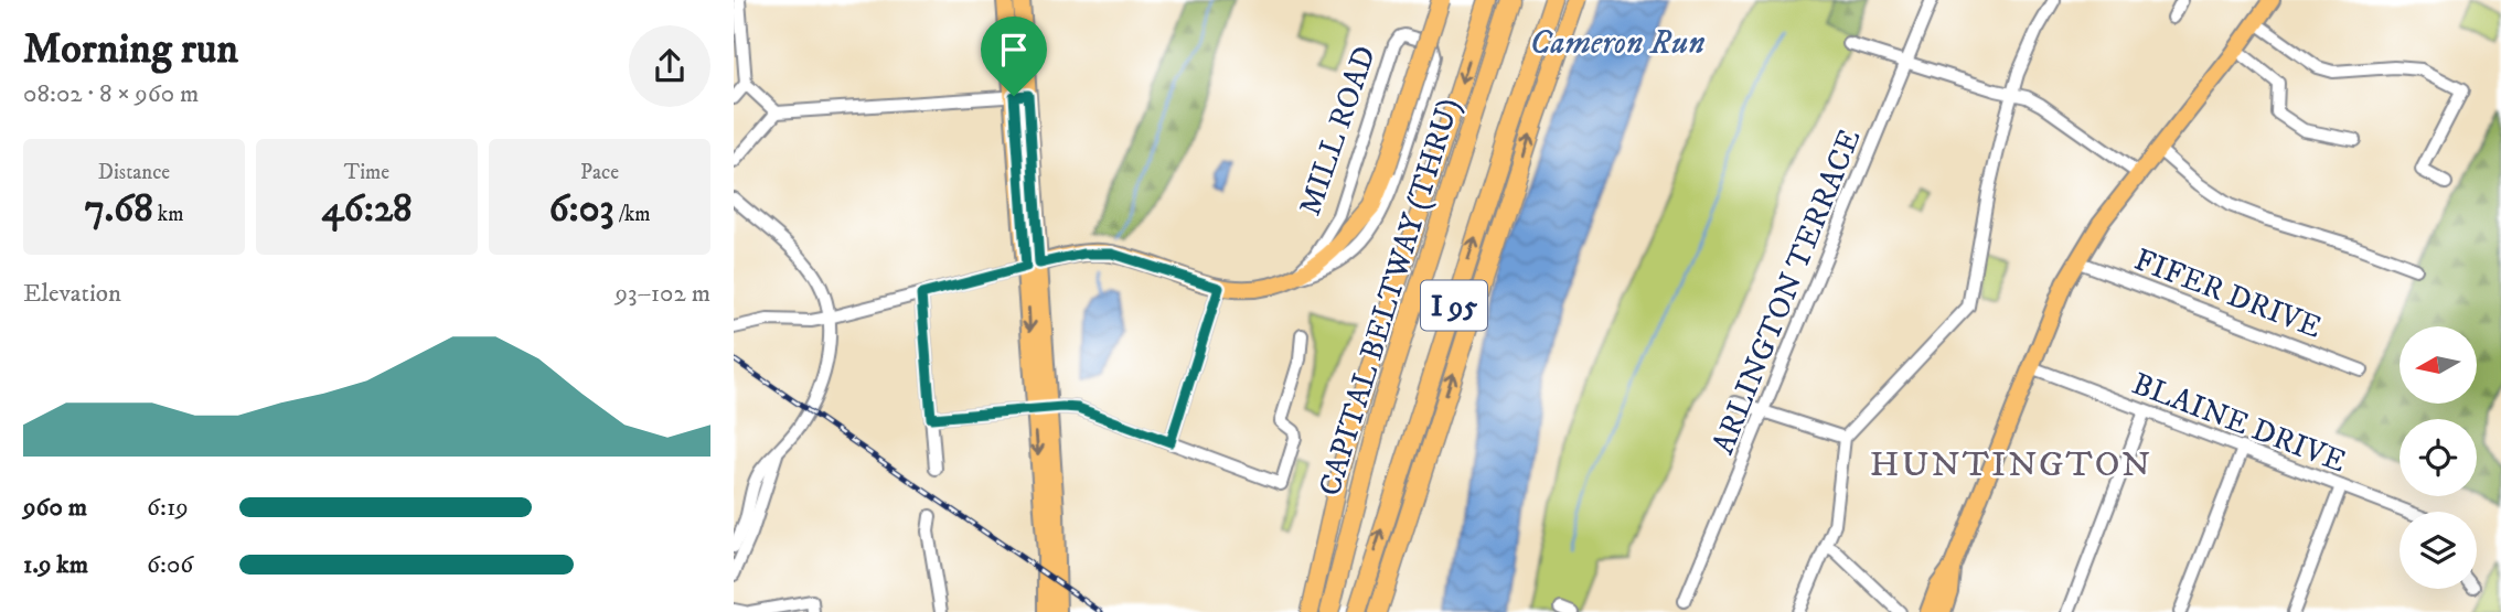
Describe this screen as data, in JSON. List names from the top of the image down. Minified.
{"streets":{"highway":["CAPITAL BELTWAY (THRU)","I 95"],"main road":["MILL ROAD"],"street":["ARLINGTON TERRACE","FIFER DRIVE","BLAINE DRIVE"]},"districts":["HUNTINGTON"],"water":["Cameron Run"],"north":"left","page":{"heading":["Morning run","08:02 · 8 × 960 m"],"stats":[["Distance","7.68 km"],["Time","46:28"],["Pace","6:03 /km"]],"chart":["Elevation","93–102 m"],"list":[{"name":"960 m","note":"6:19"},{"name":"1.9 km","note":"6:06"}]}}
